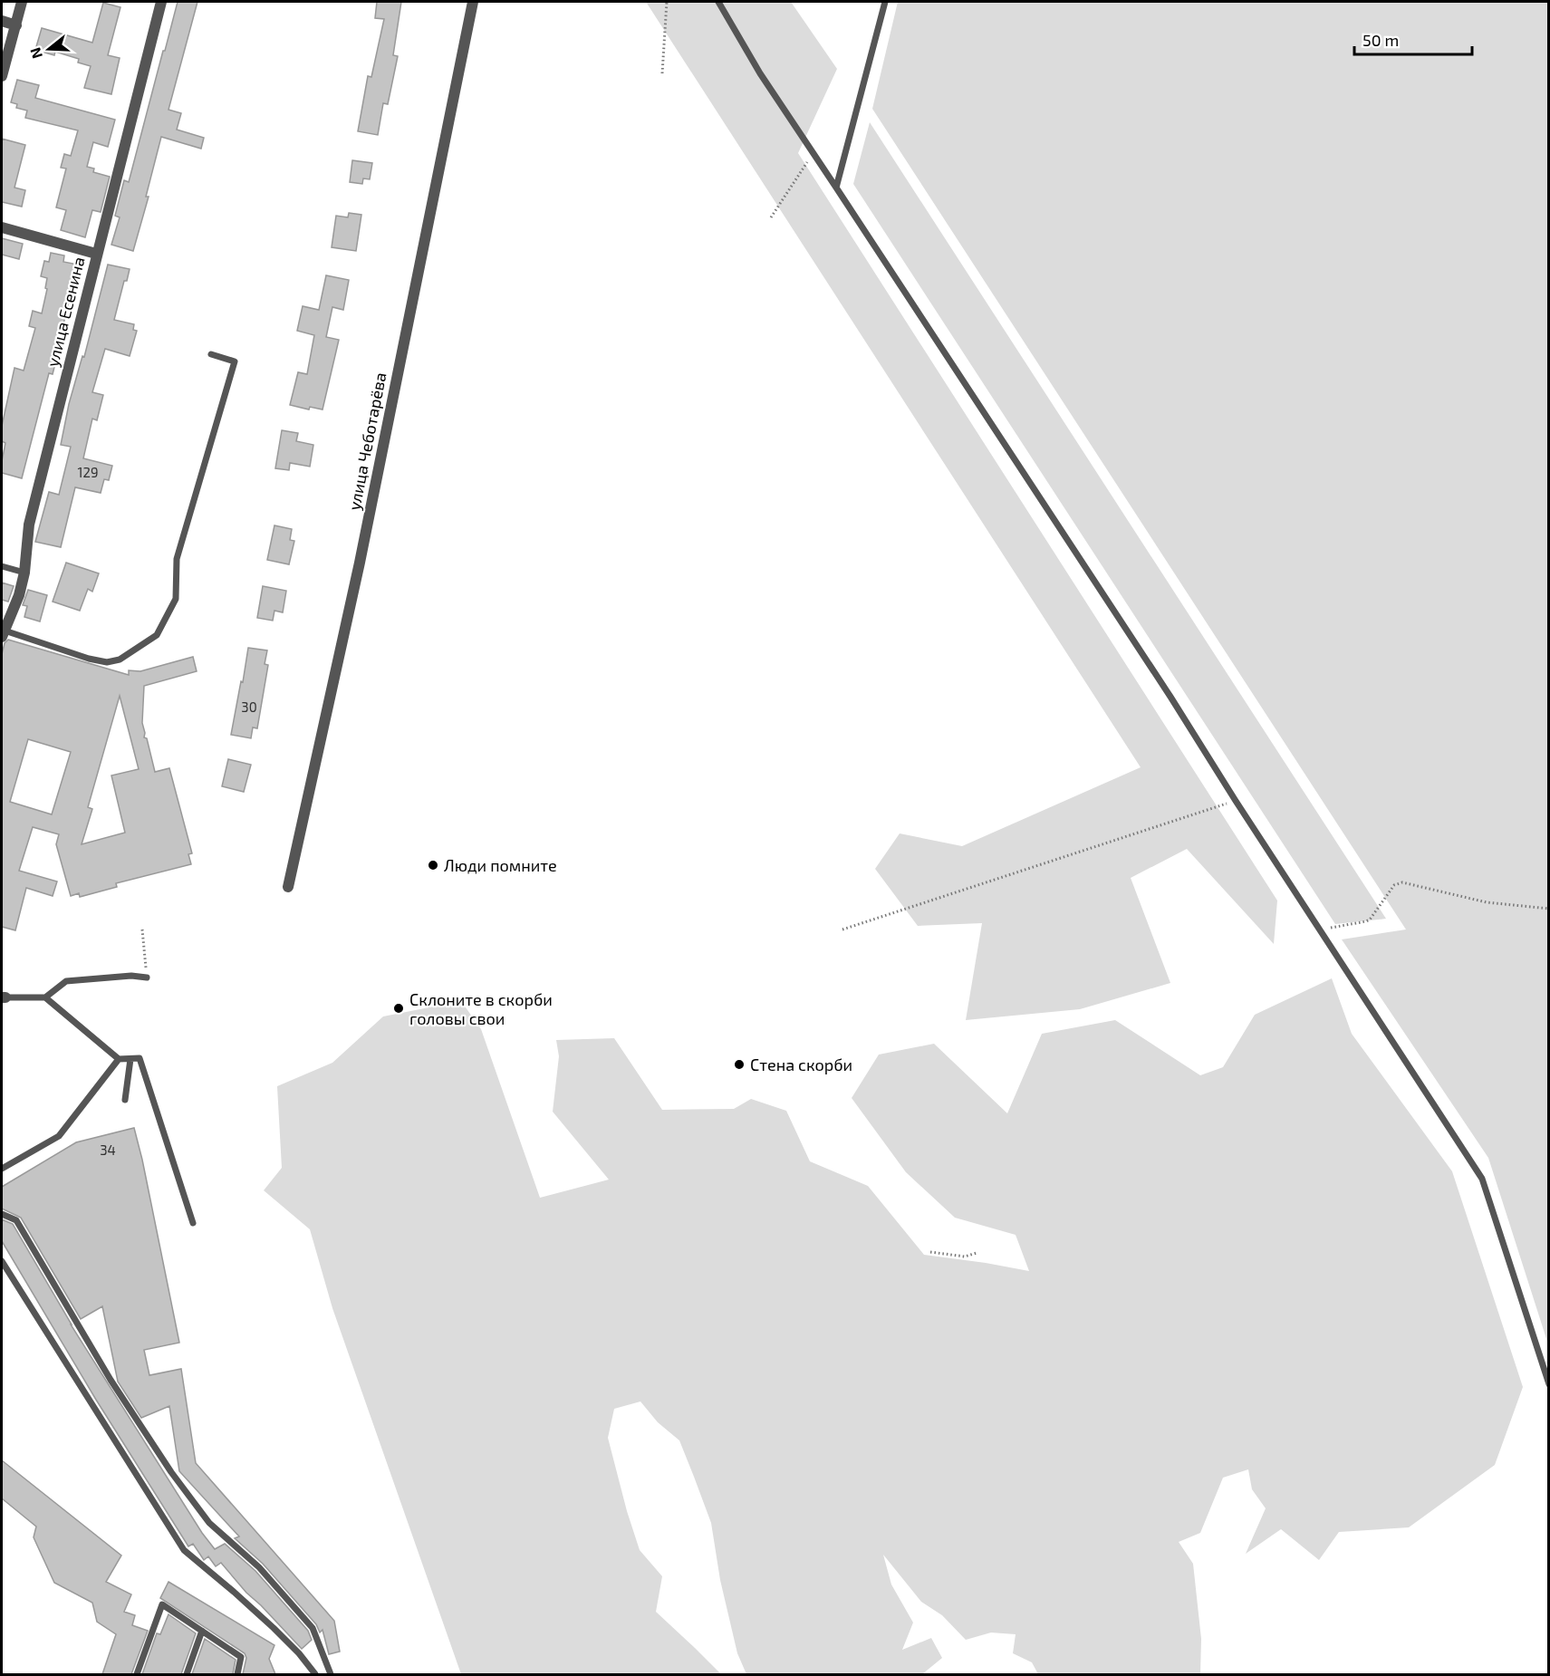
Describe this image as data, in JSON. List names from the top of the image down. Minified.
{"streets":{"street":["улица Есенина","улица Чеботарёва"]},"places":["Люди помните","Склоните в скорби головы свои","Стена скорби"],"house_numbers":["129","30","34"],"scale_bar":"50 m","north":"left"}
